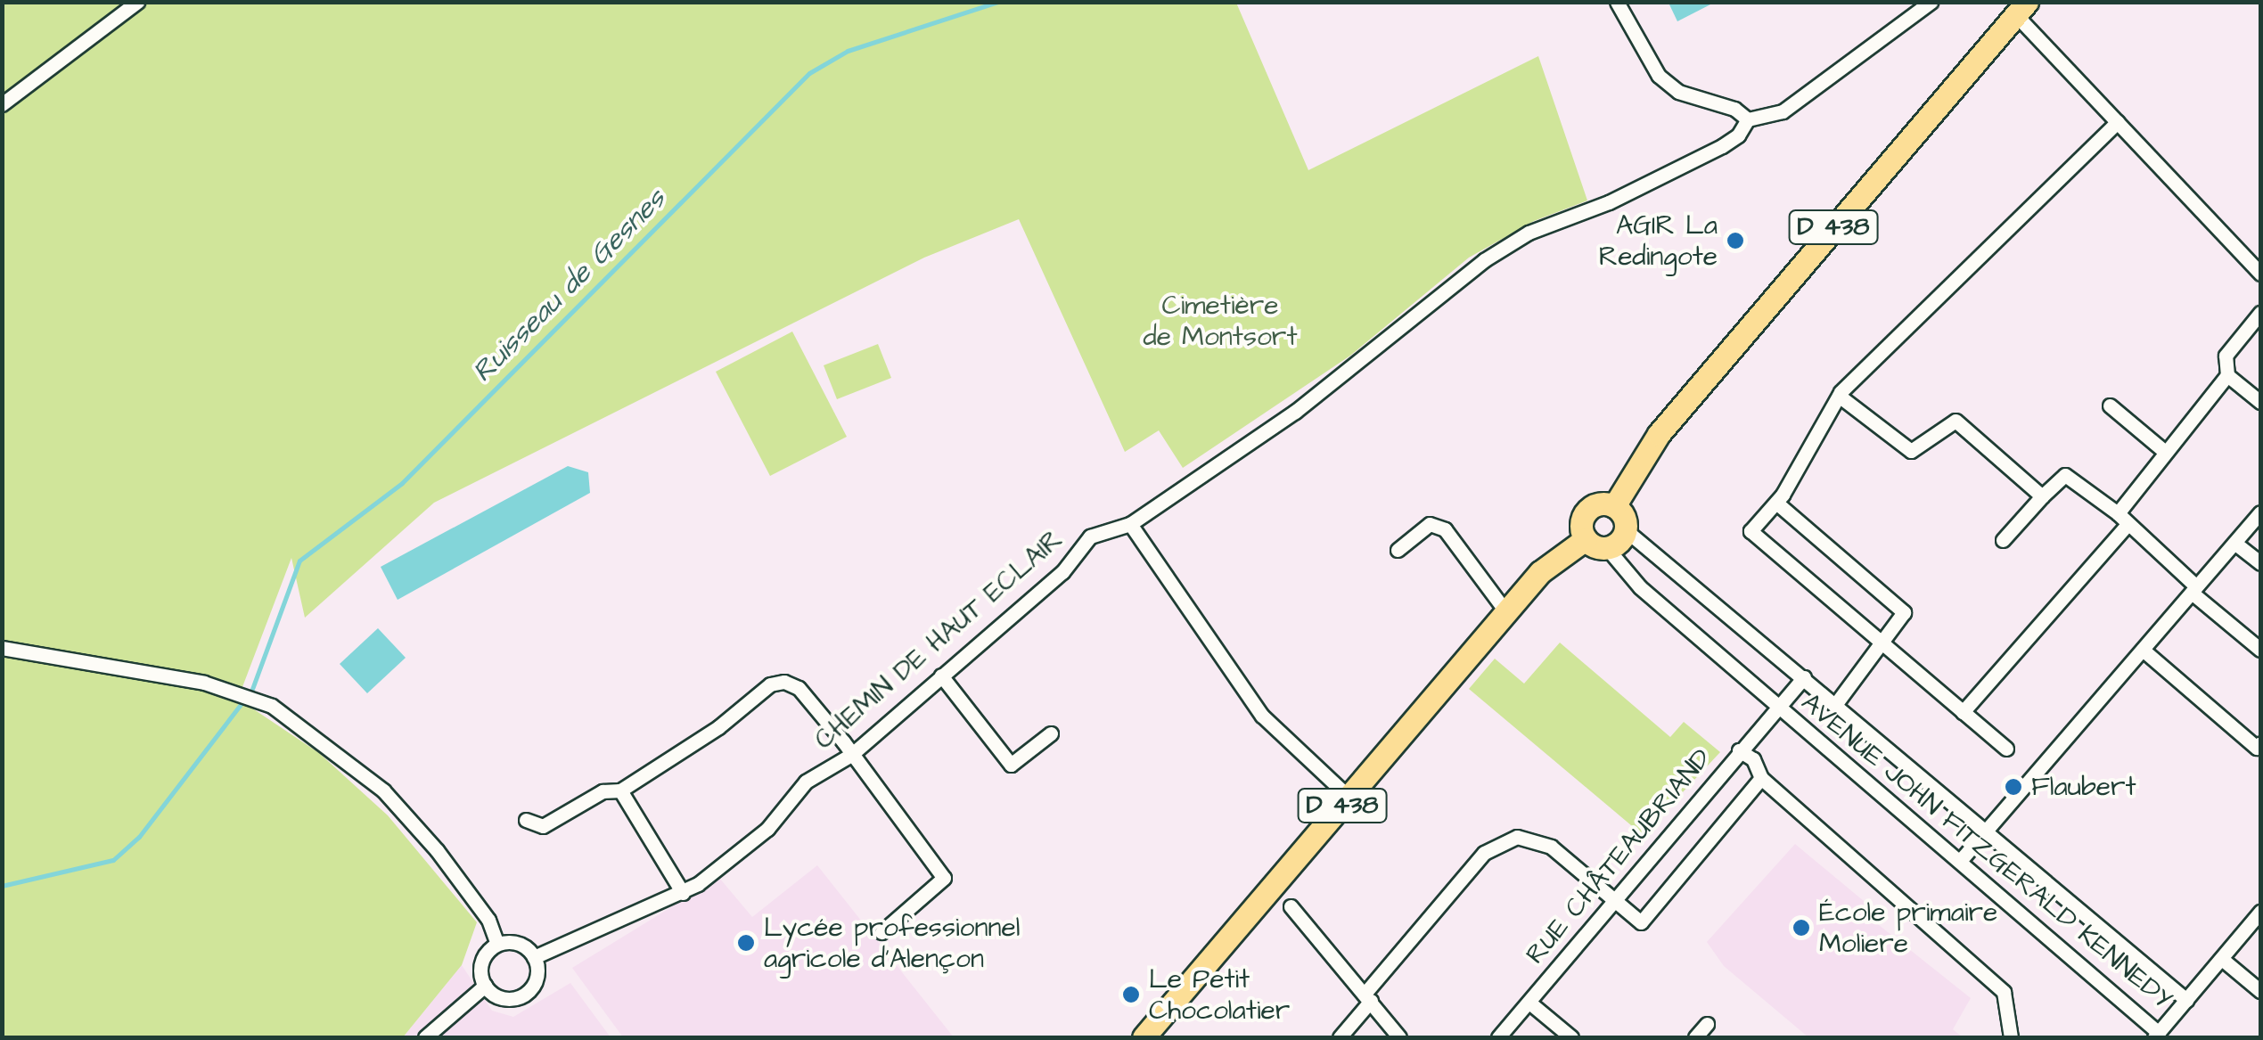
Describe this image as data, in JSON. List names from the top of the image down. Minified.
{"streets":{"main road":["D 438"],"street":["CHEMIN DE HAUT ECLAIR","AVENUE JOHN FITZGERALD KENNEDY","RUE CHÂTEAUBRIAND"]},"crossings":[["D 438","AVENUE JOHN FITZGERALD KENNEDY"],["AVENUE JOHN FITZGERALD KENNEDY","RUE CHÂTEAUBRIAND"]],"water":["Ruisseau de Gesnes"],"parks":["Cimetière de Montsort"],"places":["AGIR La Redingote","Flaubert","École primaire Moliere","Lycée professionnel agricole d'Alençon","Le Petit Chocolatier"]}
